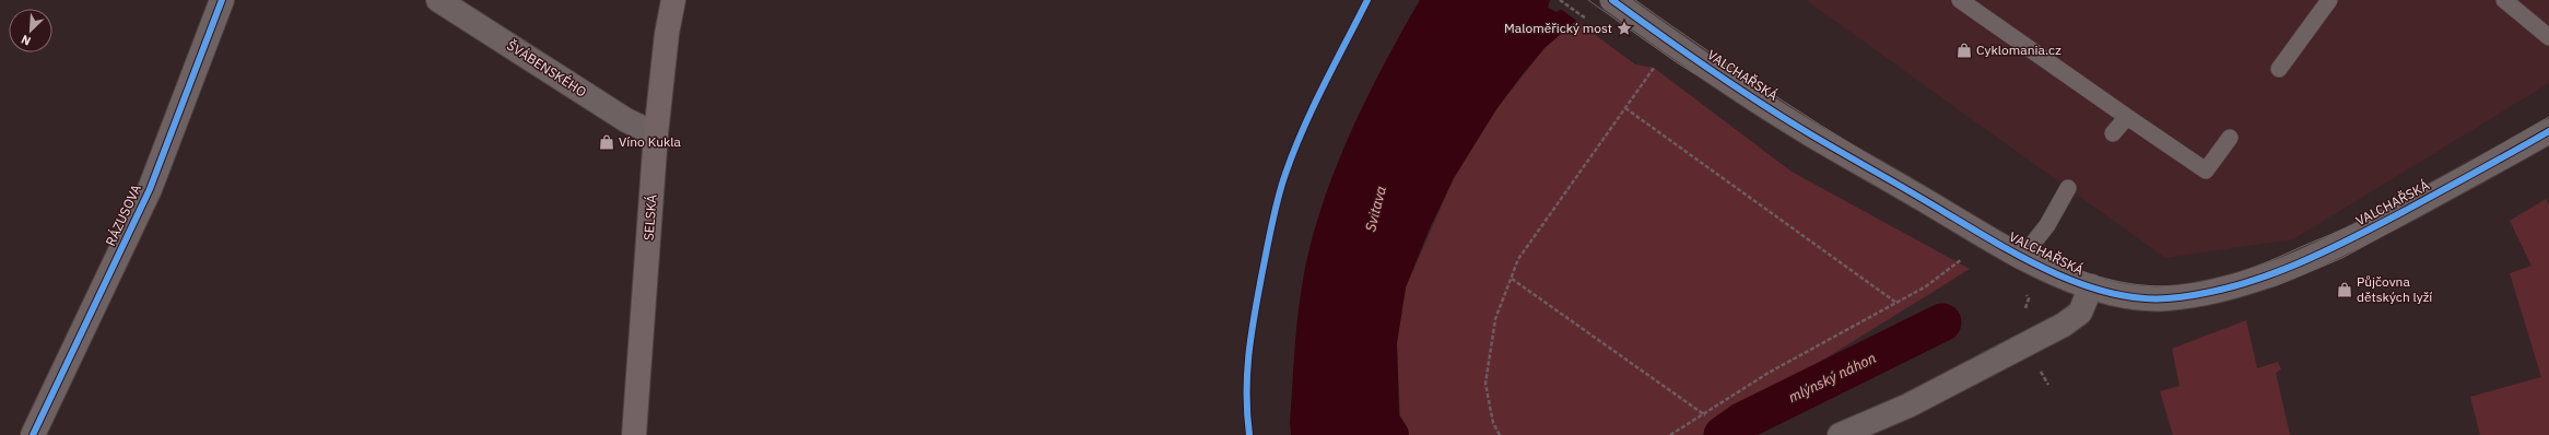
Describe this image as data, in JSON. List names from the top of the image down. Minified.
{"streets":{"main road":["SELSKÁ"],"street":["ŠVÁBENSKÉHO","VALCHAŘSKÁ","RÁZUSOVA"]},"crossings":[["ŠVÁBENSKÉHO","SELSKÁ"]],"water":["Svitava","mlýnský náhon"],"places":{"place":["Maloměřický most"],"shop":["Cyklomania.cz","Víno Kukla","Půjčovna dětských lyží"]},"north":"bottom left"}
